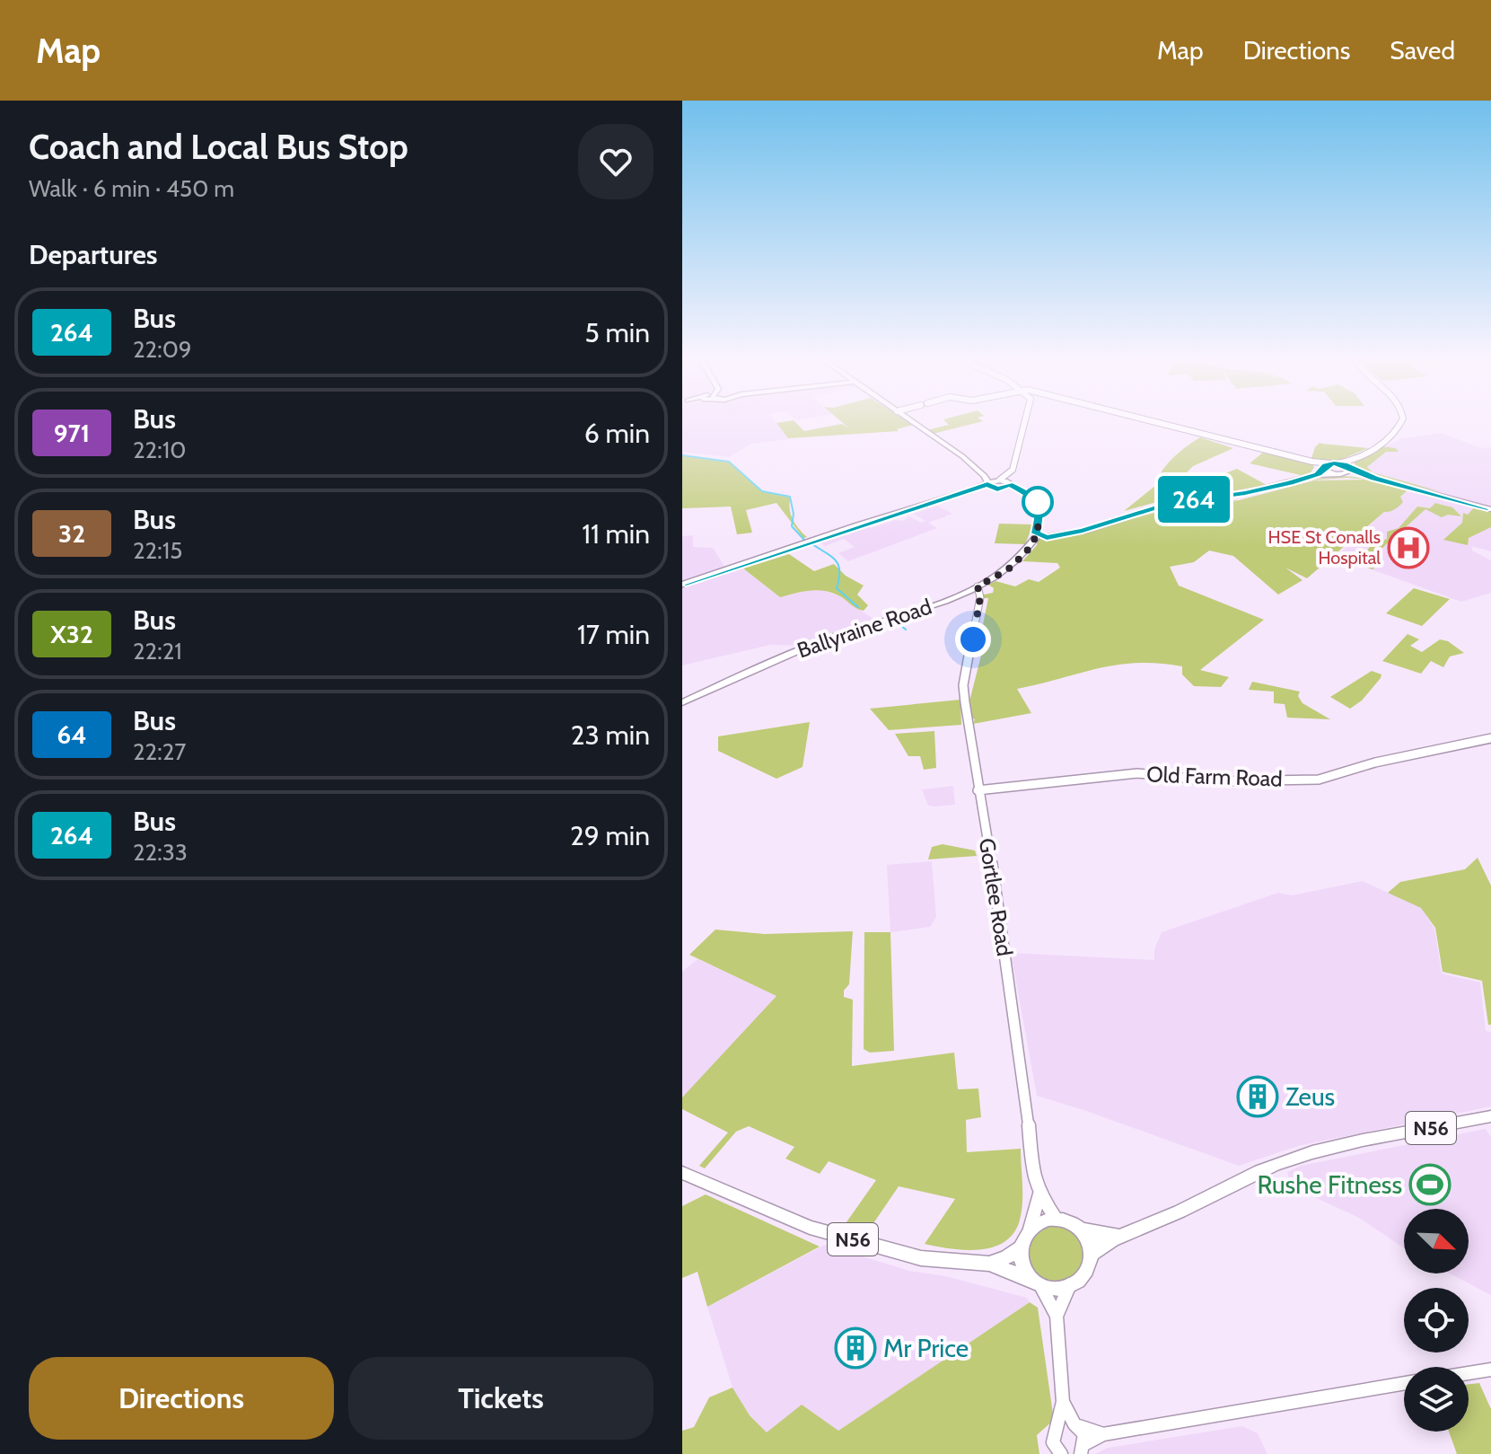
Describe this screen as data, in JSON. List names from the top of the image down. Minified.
{"streets":{"main road":["Ballyraine Road","N56"],"street":["Old Farm Road","Gortlee Road"]},"crossings":[["Ballyraine Road","Gortlee Road"],["Old Farm Road","Gortlee Road"],["Gortlee Road","N56"]],"places":{"hospital":["HSE St Conalls Hospital"],"building":["Zeus","Mr Price"],"sports":["Rushe Fitness"]},"lines":["bus line 264"],"north":"bottom right","page":{"header":"Map","nav":["Map","Directions","Saved"],"heading":[["Coach and Local Bus Stop","Walk · 6 min · 450 m"],"Departures"],"on_map":"264","list":[{"mark":"264","name":"Bus","note":"22:09","value":"5 min"},{"mark":"971","name":"Bus","note":"22:10","value":"6 min"},{"mark":"32","name":"Bus","note":"22:15","value":"11 min"},{"mark":"X32","name":"Bus","note":"22:21","value":"17 min"},{"mark":"64","name":"Bus","note":"22:27","value":"23 min"},{"mark":"264","name":"Bus","note":"22:33","value":"29 min"}],"buttons":["Directions","Tickets"]}}
